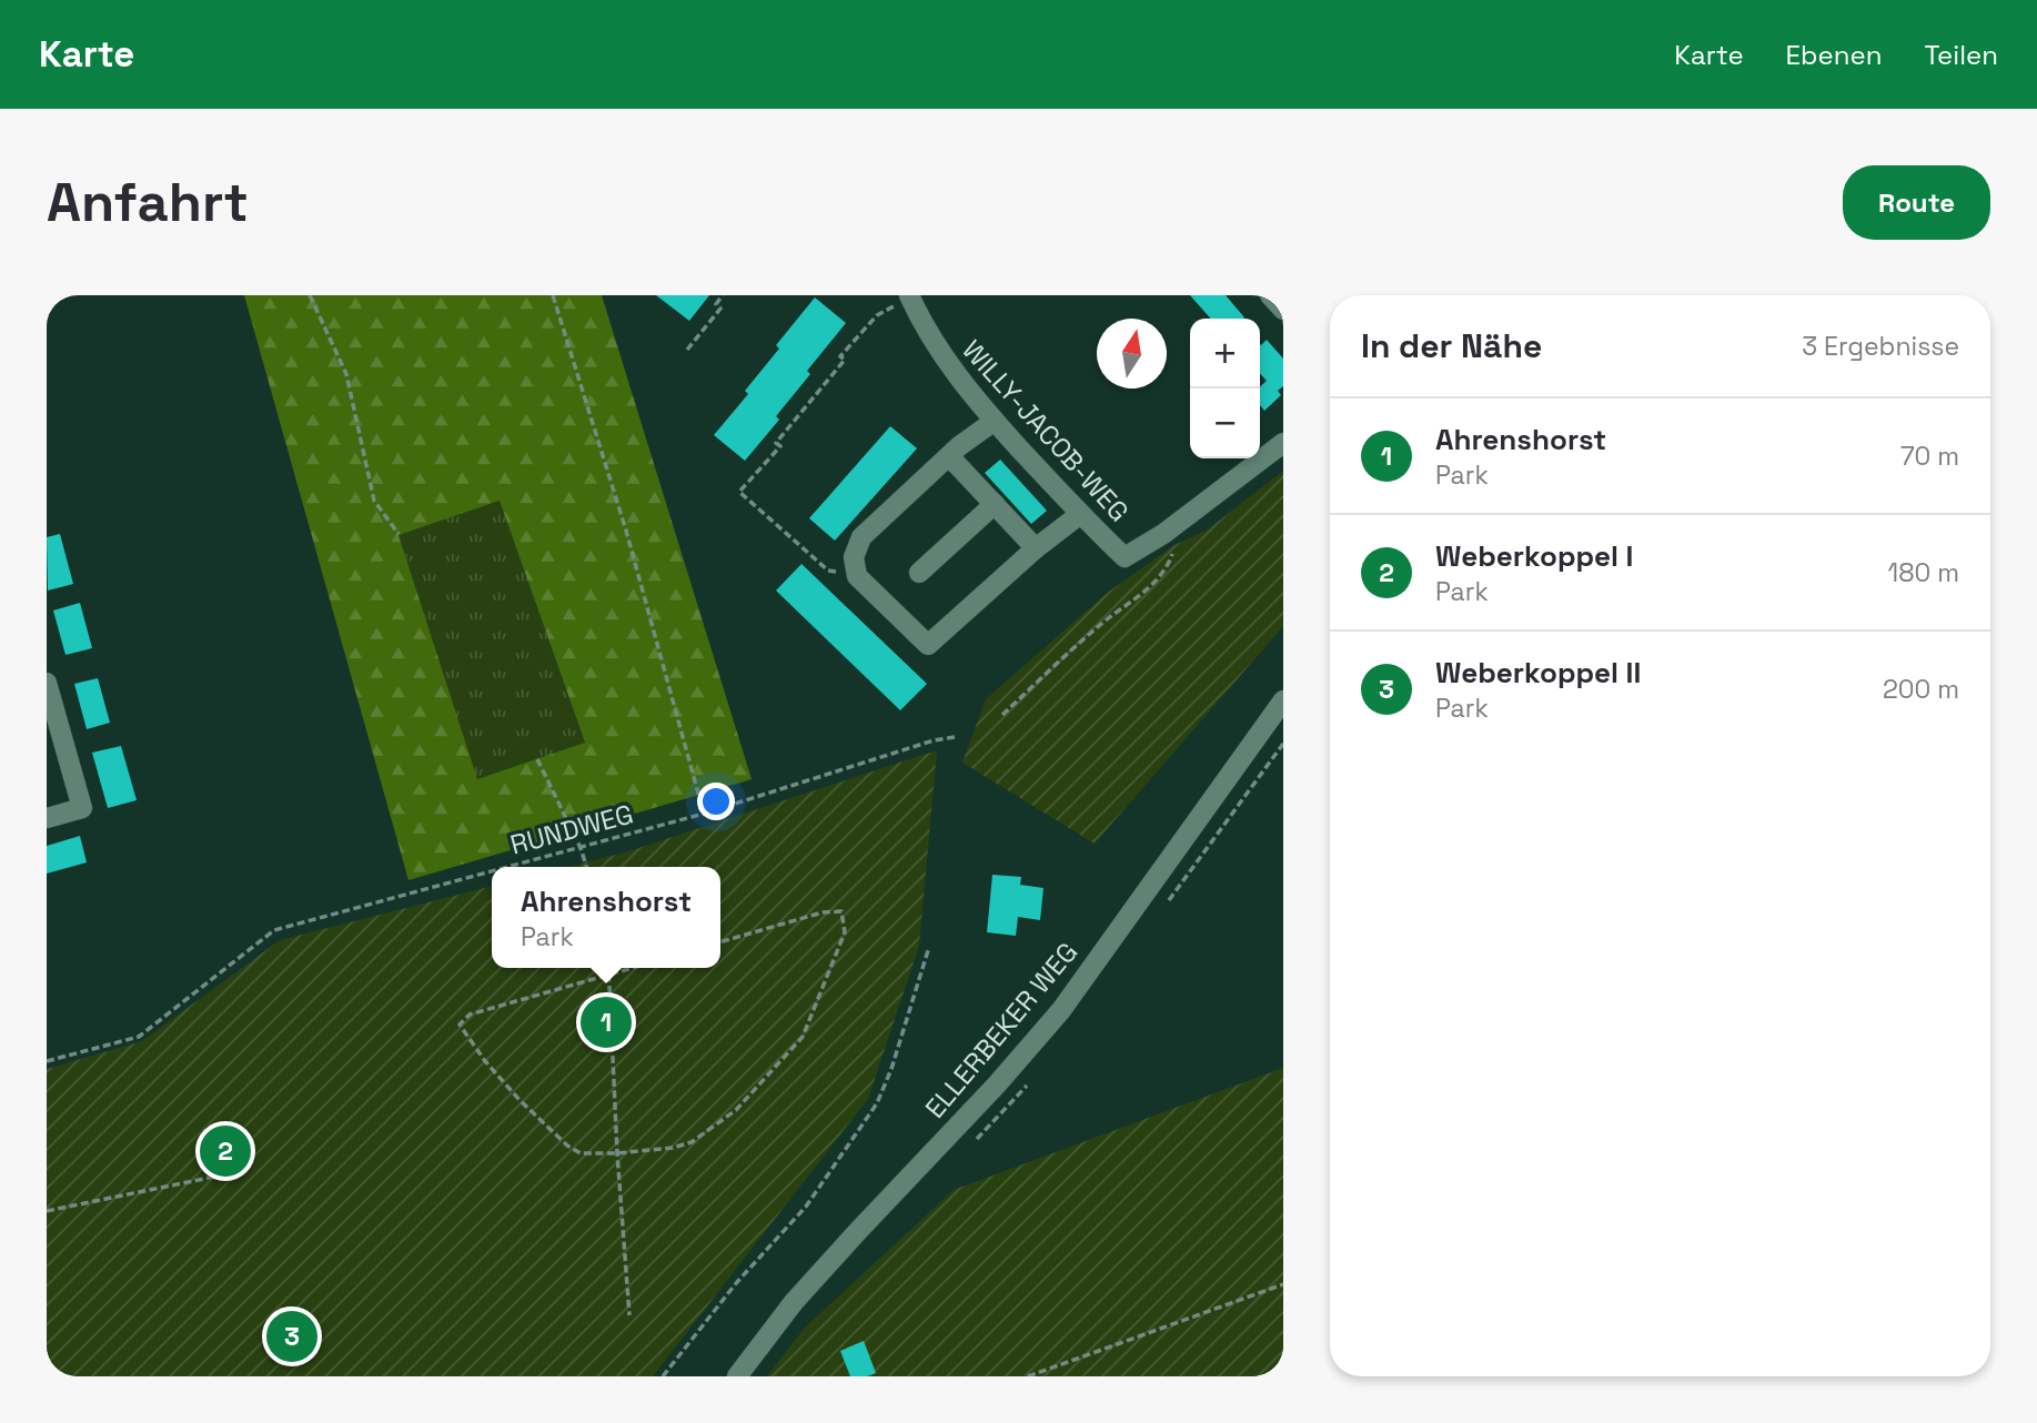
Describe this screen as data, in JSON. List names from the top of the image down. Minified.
{"streets":{"street":["WILLY-JACOB-WEG","ELLERBEKER WEG"],"path":["RUNDWEG"]},"north":"top","page":{"header":"Karte","nav":["Karte","Ebenen","Teilen"],"buttons":"Route","title":"Anfahrt","heading":["In der Nähe","3 Ergebnisse"],"map_buttons":["+","−"],"list":[{"mark":"1","name":"Ahrenshorst","note":"Park","value":"70 m"},{"mark":"2","name":"Weberkoppel I","note":"Park","value":"180 m"},{"mark":"3","name":"Weberkoppel II","note":"Park","value":"200 m"}],"popup":["Ahrenshorst","Park"],"pins":["1","2","3"]}}
